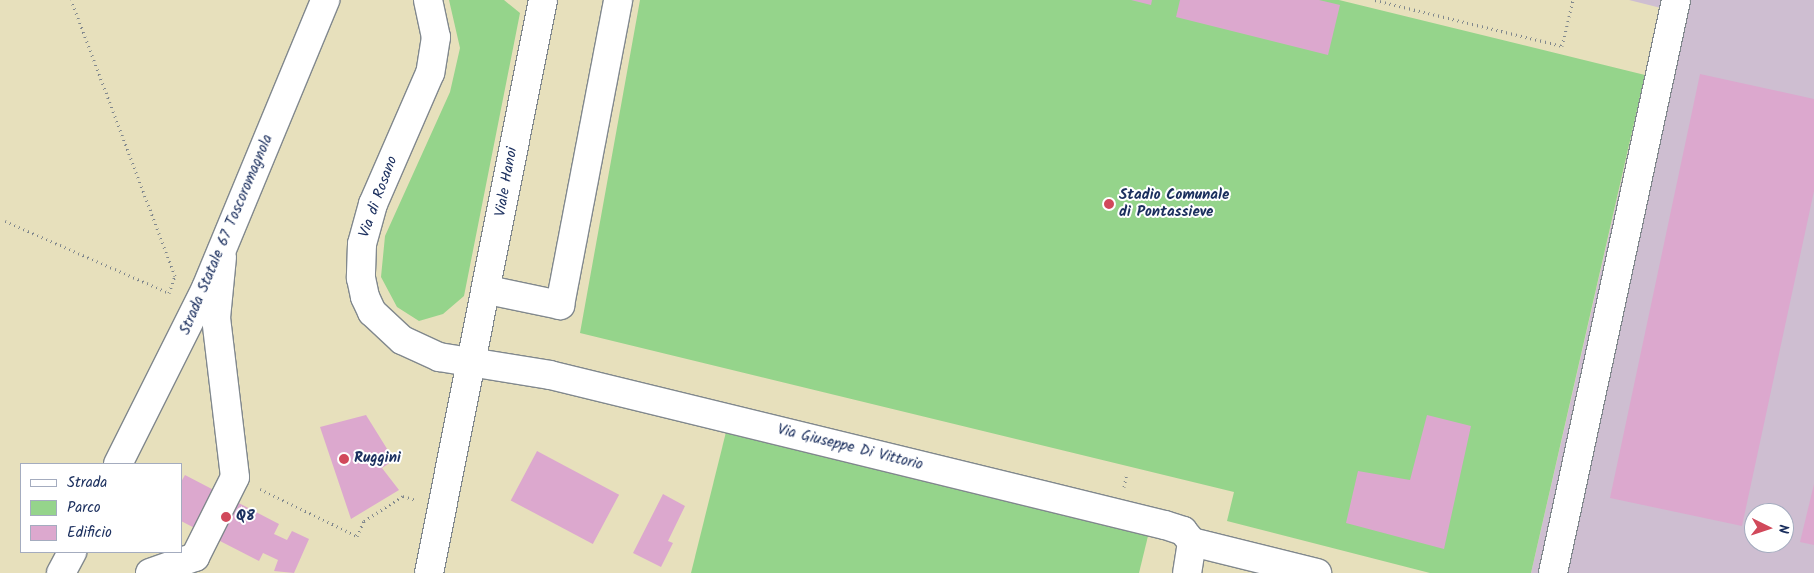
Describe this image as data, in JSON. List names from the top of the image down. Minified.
{"streets":{"street":["Viale Hanoi","Via di Rosano","Strada Statale 67 Toscoromagnola","Via Giuseppe Di Vittorio"]},"crossings":[["Viale Hanoi","Via di Rosano"],["Viale Hanoi","Via Giuseppe Di Vittorio"],["Via di Rosano","Via Giuseppe Di Vittorio"]],"places":["Stadio Comunale di Pontassieve","Ruggini","Q8"],"legend":["Strada","Parco","Edificio"],"north":"right"}
